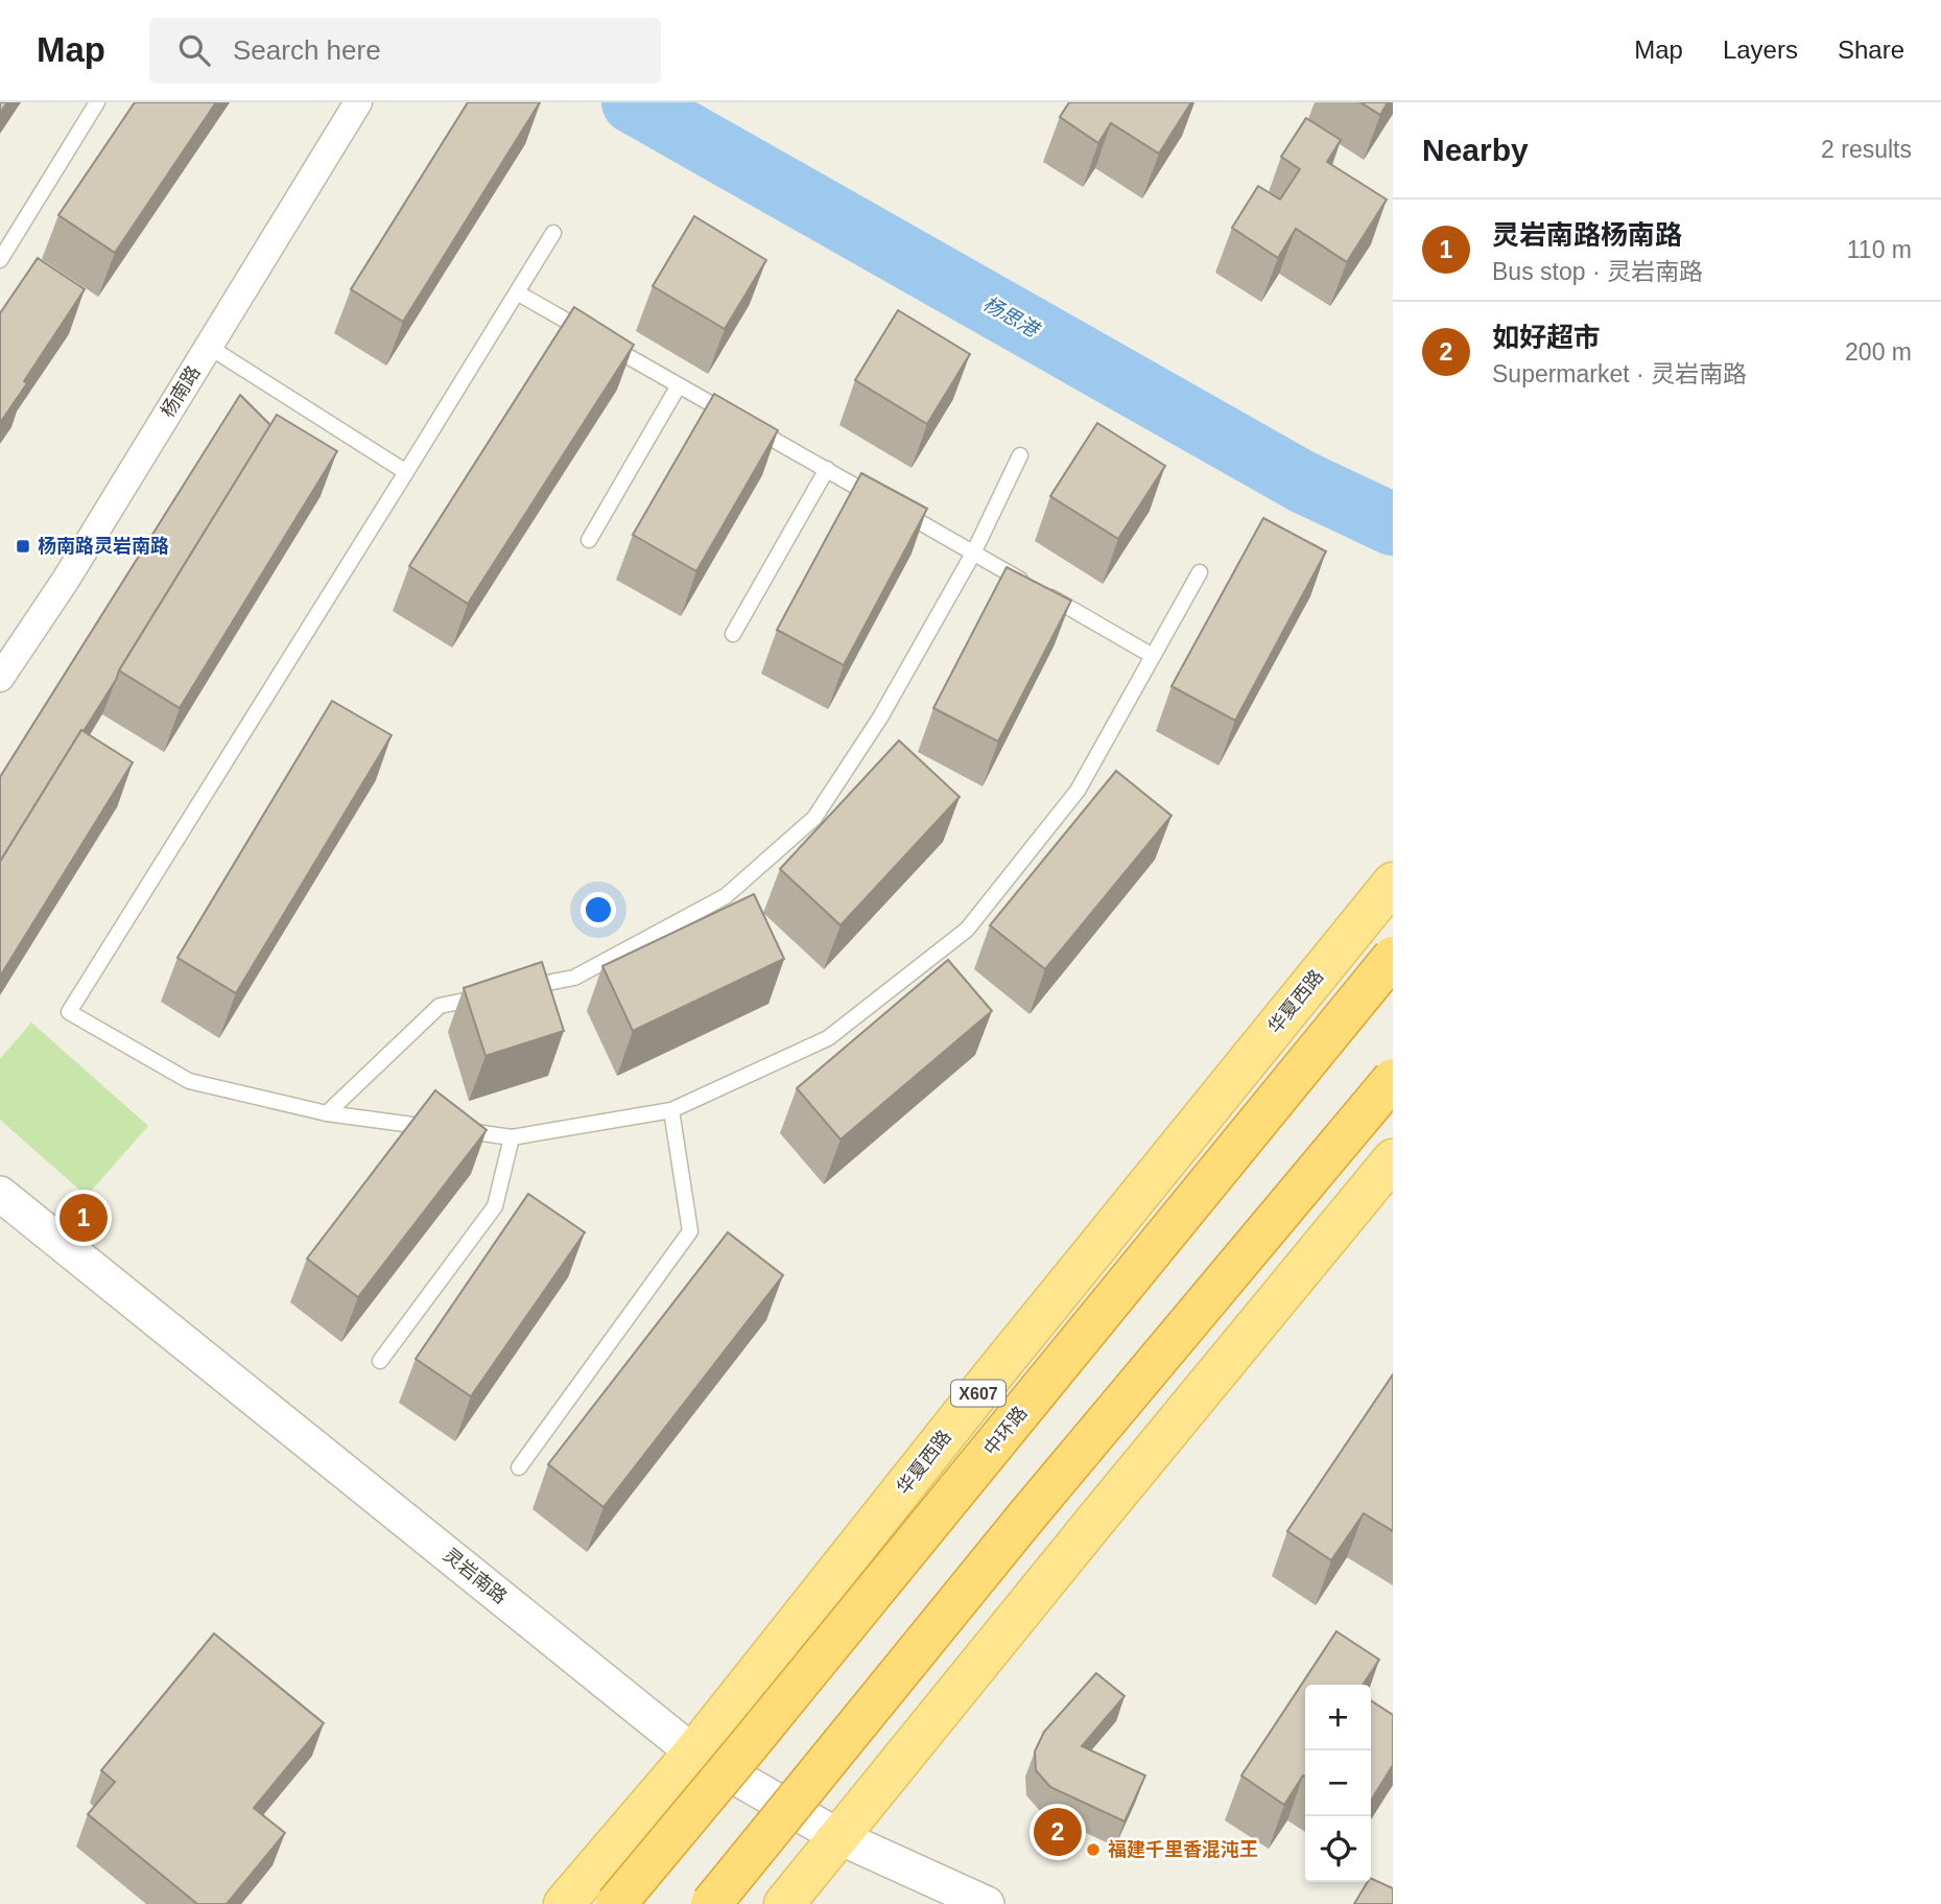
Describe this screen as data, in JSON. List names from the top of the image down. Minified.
{"streets":{"highway":["中环路"],"main road":["华夏西路","X607"],"street":["杨南路","灵岩南路"]},"crossings":[["华夏西路","灵岩南路"]],"water":["杨思港"],"places":{"transit":["杨南路灵岩南路"],"other":["福建千里香混沌王"]},"page":{"header":"Map","search":"Search here","nav":["Map","Layers","Share"],"heading":["Nearby","2 results"],"list":[{"mark":"1","name":"灵岩南路杨南路","note":"Bus stop · 灵岩南路","value":"110 m"},{"mark":"2","name":"如好超市","note":"Supermarket · 灵岩南路","value":"200 m"}],"pins":["1","2"],"map_buttons":["+","−"]}}
